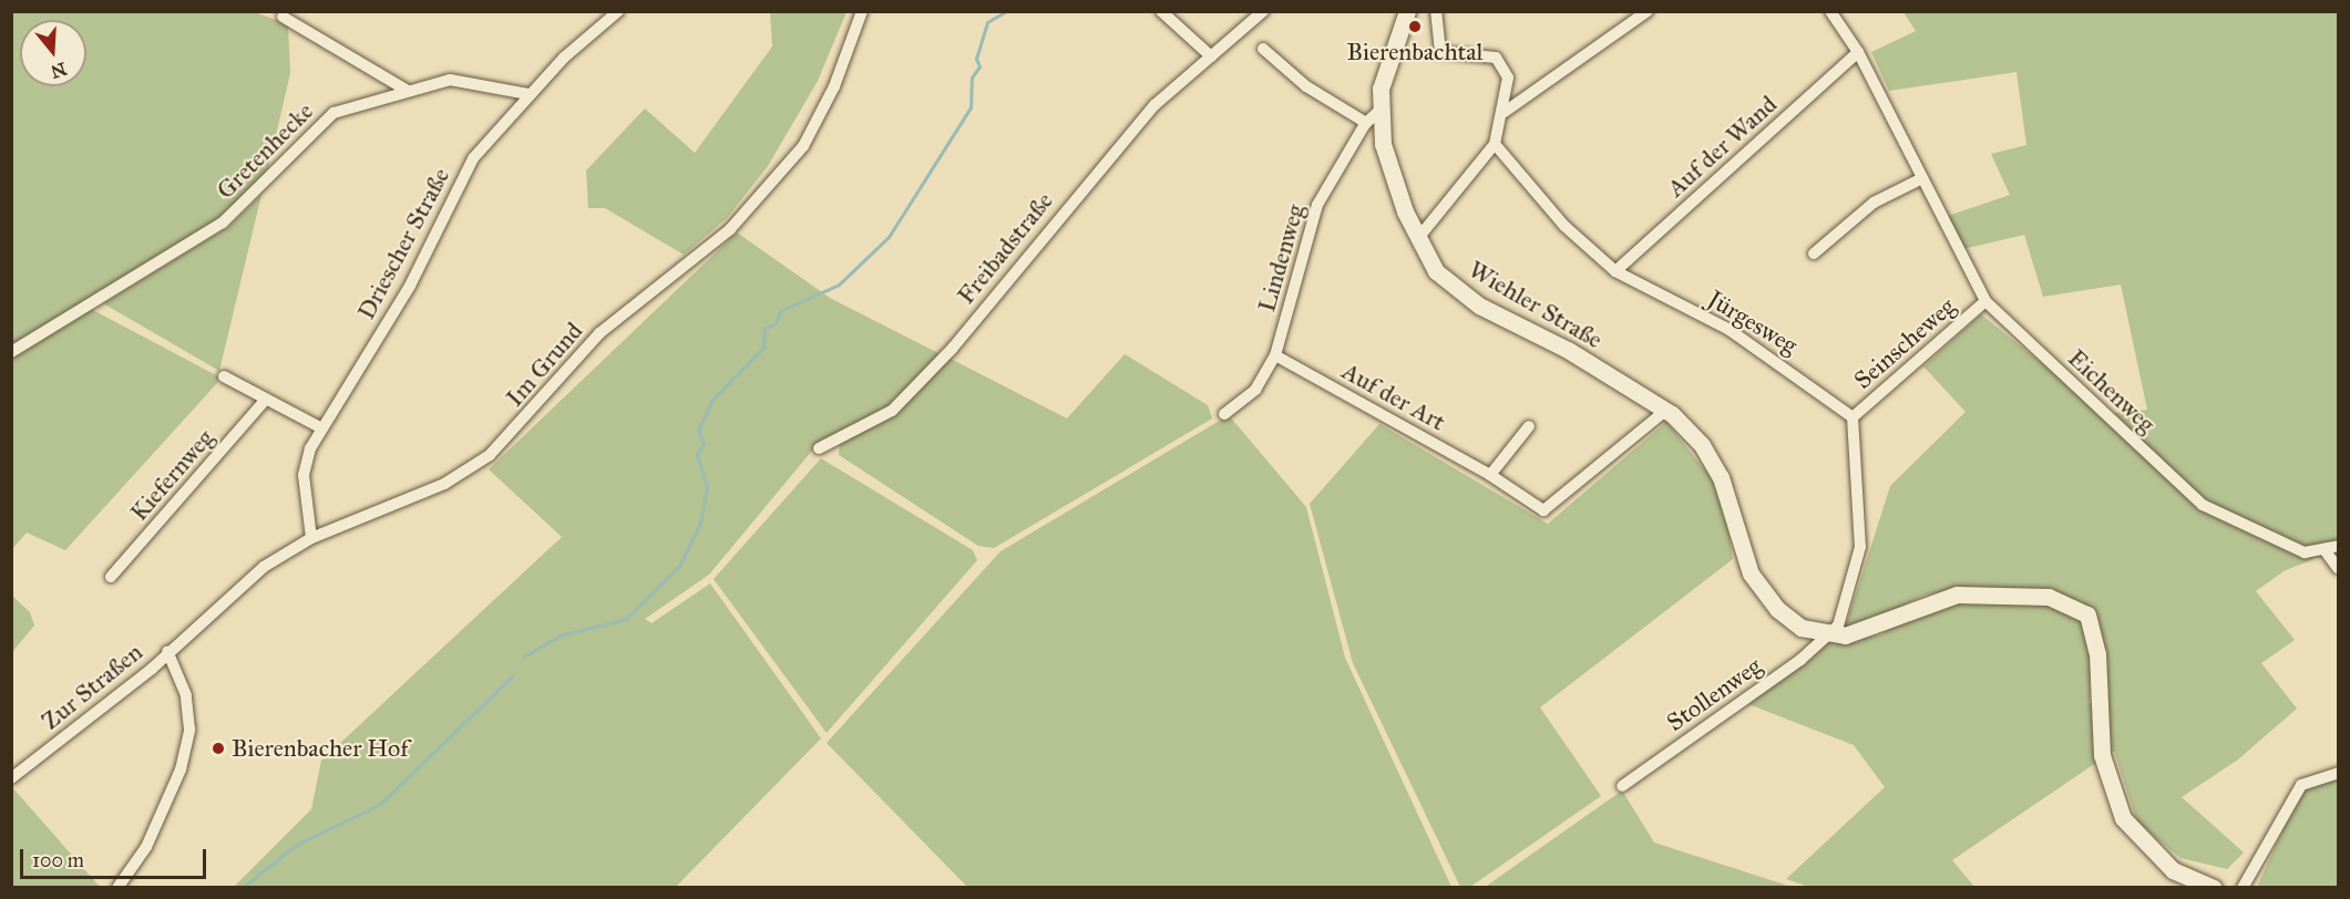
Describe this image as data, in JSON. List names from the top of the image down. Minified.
{"streets":{"main road":["Wiehler Straße"],"street":["Auf der Wand","Gretenhecke","Driescher Straße","Freibadstraße","Lindenweg","Jürgesweg","Seinscheweg","Im Grund","Eichenweg","Auf der Art","Kiefernweg","Zur Straßen","Stollenweg"]},"crossings":[["Auf der Wand","Jürgesweg"],["Auf der Wand","Eichenweg"],["Gretenhecke","Driescher Straße"],["Driescher Straße","Im Grund"],["Lindenweg","Wiehler Straße"],["Lindenweg","Auf der Art"],["Wiehler Straße","Auf der Art"],["Wiehler Straße","Stollenweg"],["Jürgesweg","Seinscheweg"],["Jürgesweg","Stollenweg"],["Seinscheweg","Eichenweg"],["Seinscheweg","Stollenweg"],["Im Grund","Zur Straßen"]],"places":["Bierenbachtal","Bierenbacher Hof"],"scale_bar":"100 m","north":"bottom"}
